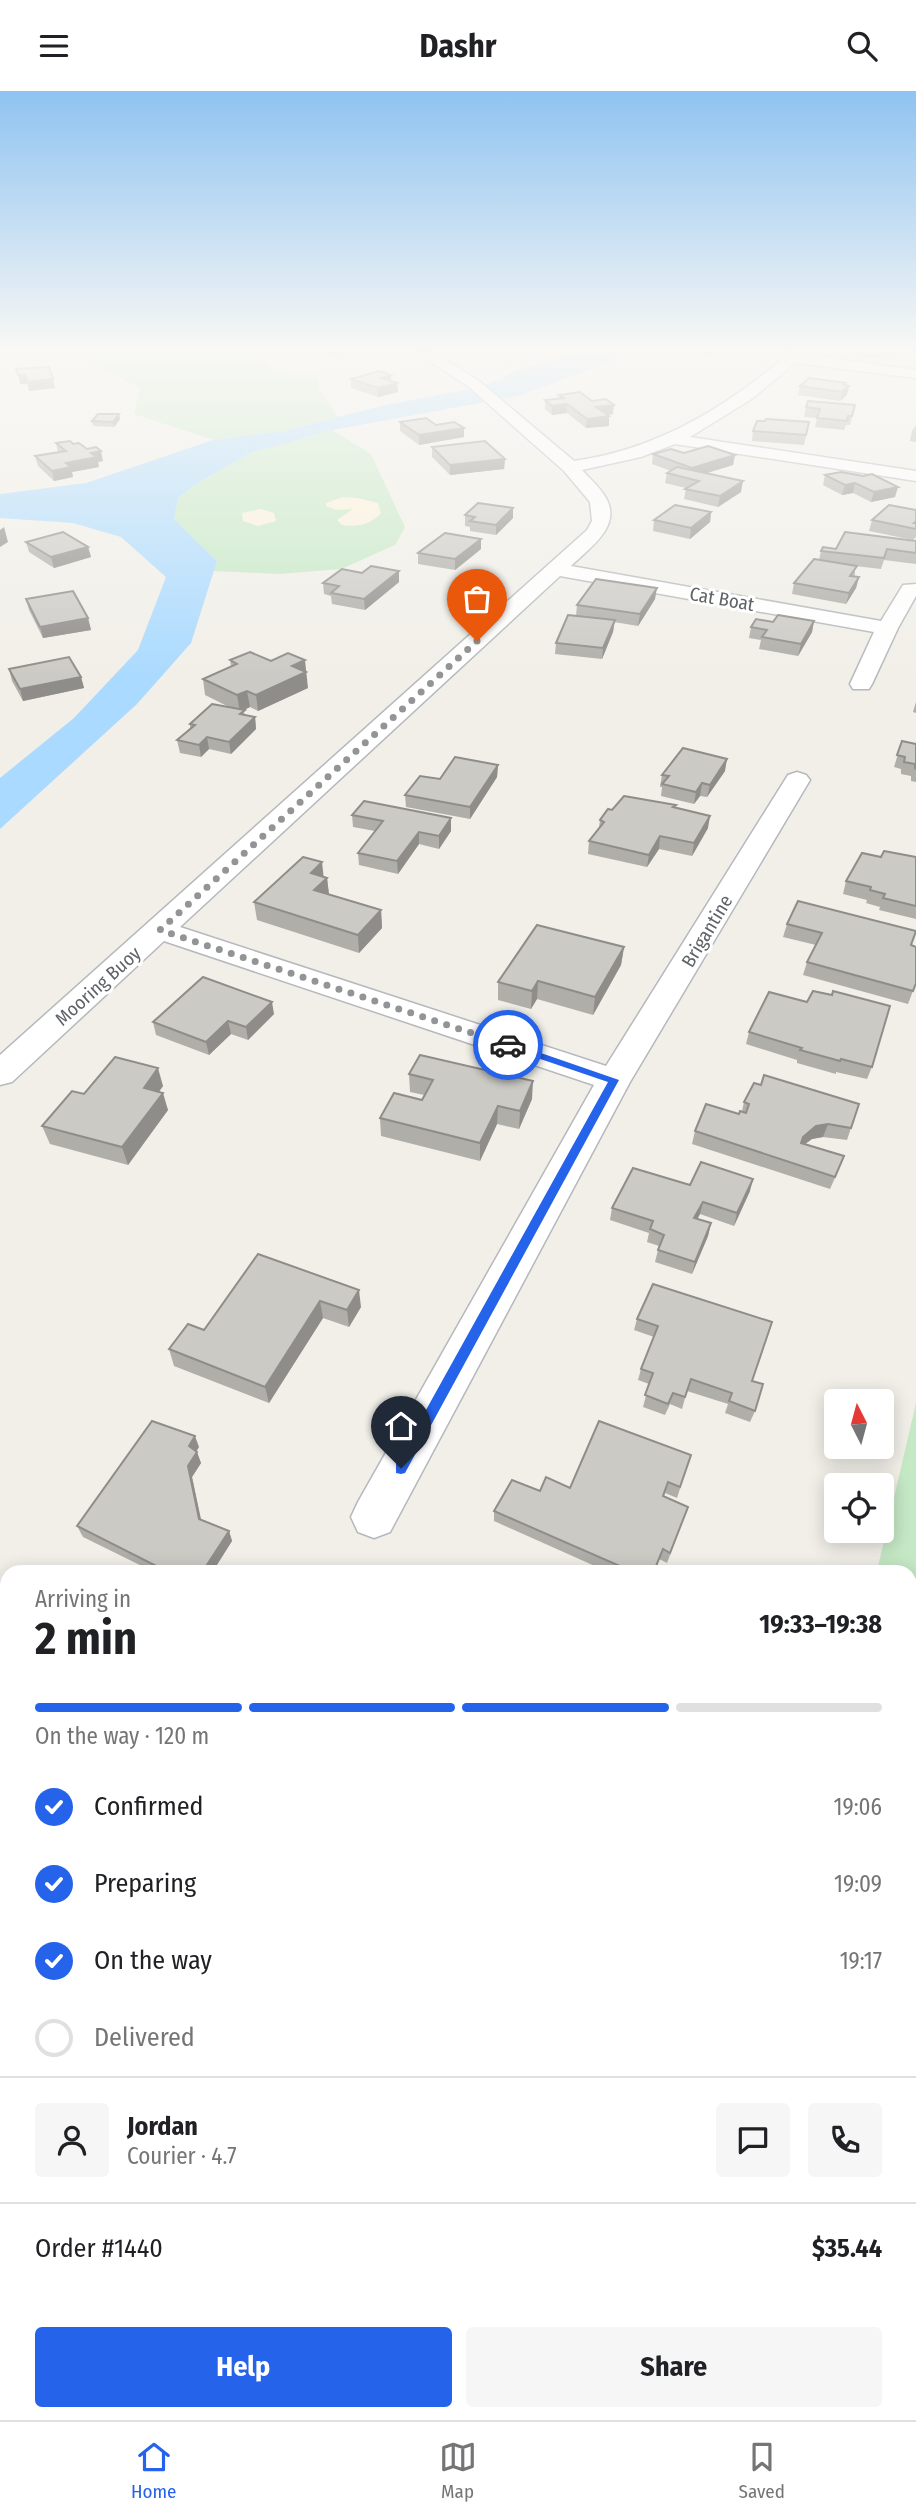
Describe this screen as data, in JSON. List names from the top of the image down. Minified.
{"streets":{"street":["Cat Boat","Brigantine","Mooring Buoy"]},"crossings":[["Cat Boat","Mooring Buoy"]],"north":"top","page":{"header":"Dashr","heading":["2 min","Arriving in","19:33–19:38"],"panel":["Jordan","Courier · 4.7","Order #1440","$35.44"],"bar":"On the way · 120 m","list":[["Confirmed","19:06"],["Preparing","19:09"],["On the way","19:17"],"Delivered"],"buttons":["Help","Share"],"tabs":["Home","Map","Saved"]}}
